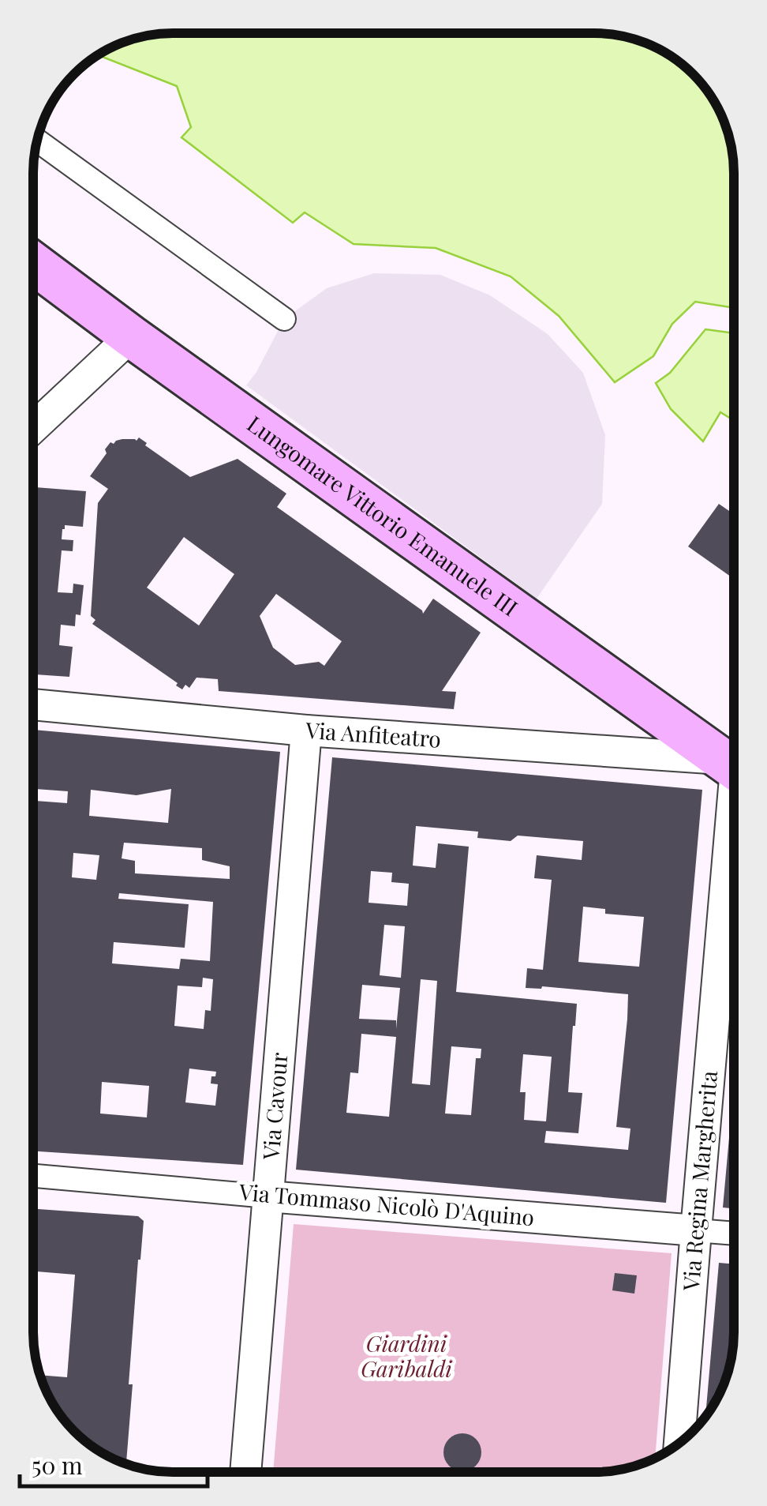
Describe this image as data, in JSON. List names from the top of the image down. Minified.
{"streets":{"main road":["Lungomare Vittorio Emanuele III"],"street":["Via Anfiteatro","Via Cavour","Via Regina Margherita","Via Tommaso Nicolò D'Aquino"]},"crossings":[["Lungomare Vittorio Emanuele III","Via Anfiteatro"],["Via Anfiteatro","Via Cavour"],["Via Cavour","Via Tommaso Nicolò D'Aquino"],["Via Regina Margherita","Via Tommaso Nicolò D'Aquino"]],"parks":["Giardini Garibaldi"],"scale_bar":"50 m"}
